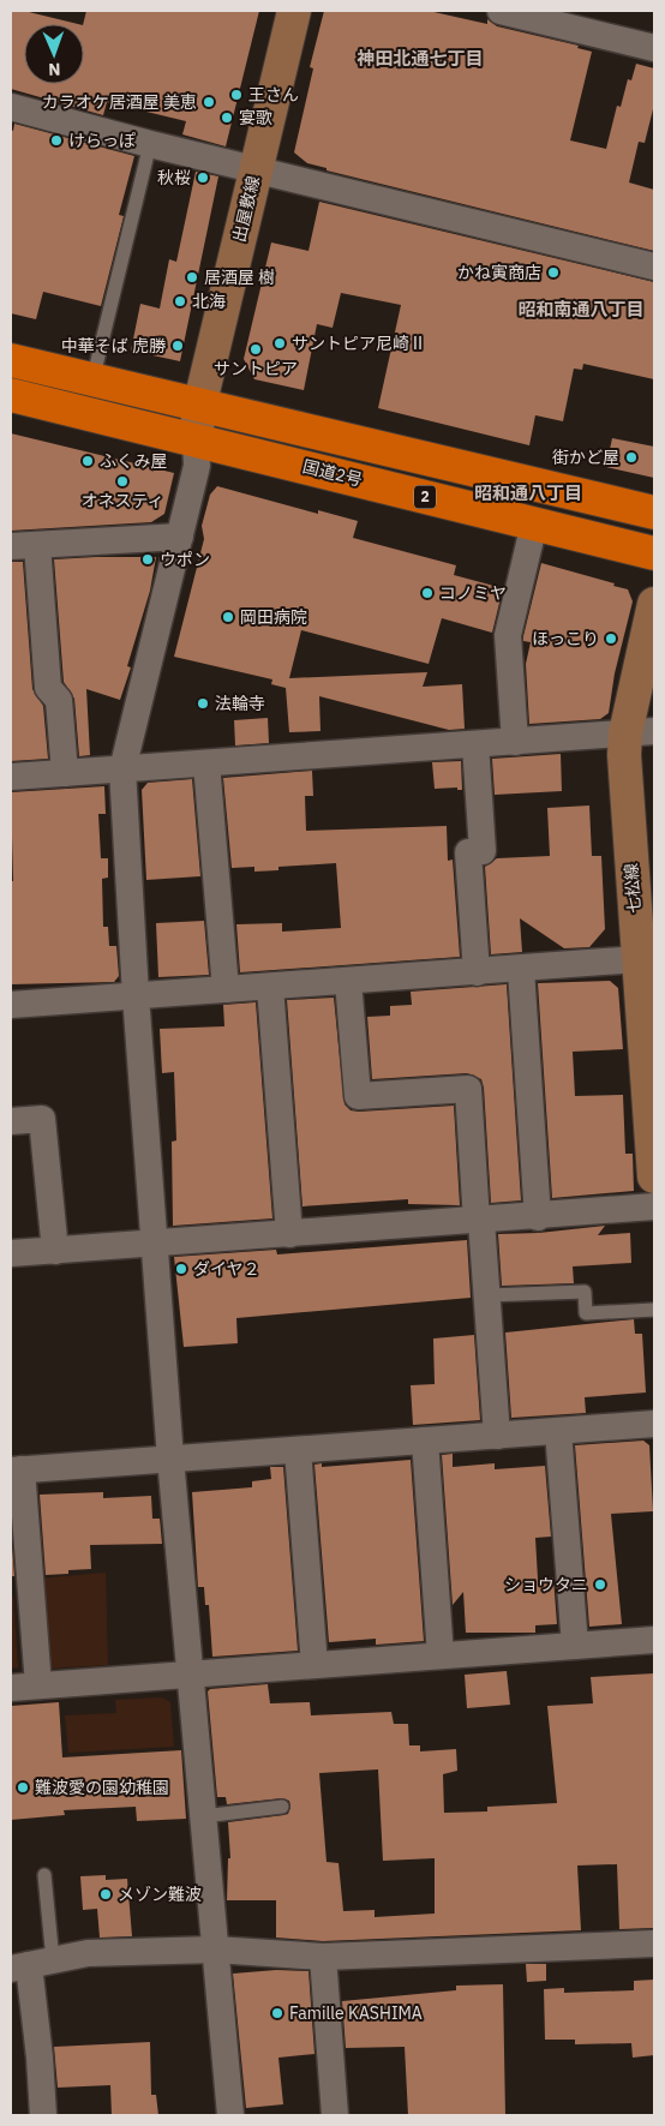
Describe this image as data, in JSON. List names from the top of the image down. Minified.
{"streets":{"highway":["国道2号","2"],"street":["出屋敷線","七松線"]},"crossings":[["出屋敷線","国道2号"]],"districts":["神田北通七丁目","昭和南通八丁目","昭和通八丁目"],"places":["王さん","カラオケ居酒屋 美恵","宴歌","けらっぽ","秋桜","かね寅商店","居酒屋 樹","北海","サントピア尼崎Ⅱ","中華そば 虎勝","サントピア","街かど屋","ふくみ屋","オネスティ","ウポン","コノミヤ","岡田病院","ほっこり","法輪寺","ダイヤ２","ショウタニ","難波愛の園幼稚園","メゾン難波","Famille KASHIMA"],"north":"bottom"}
